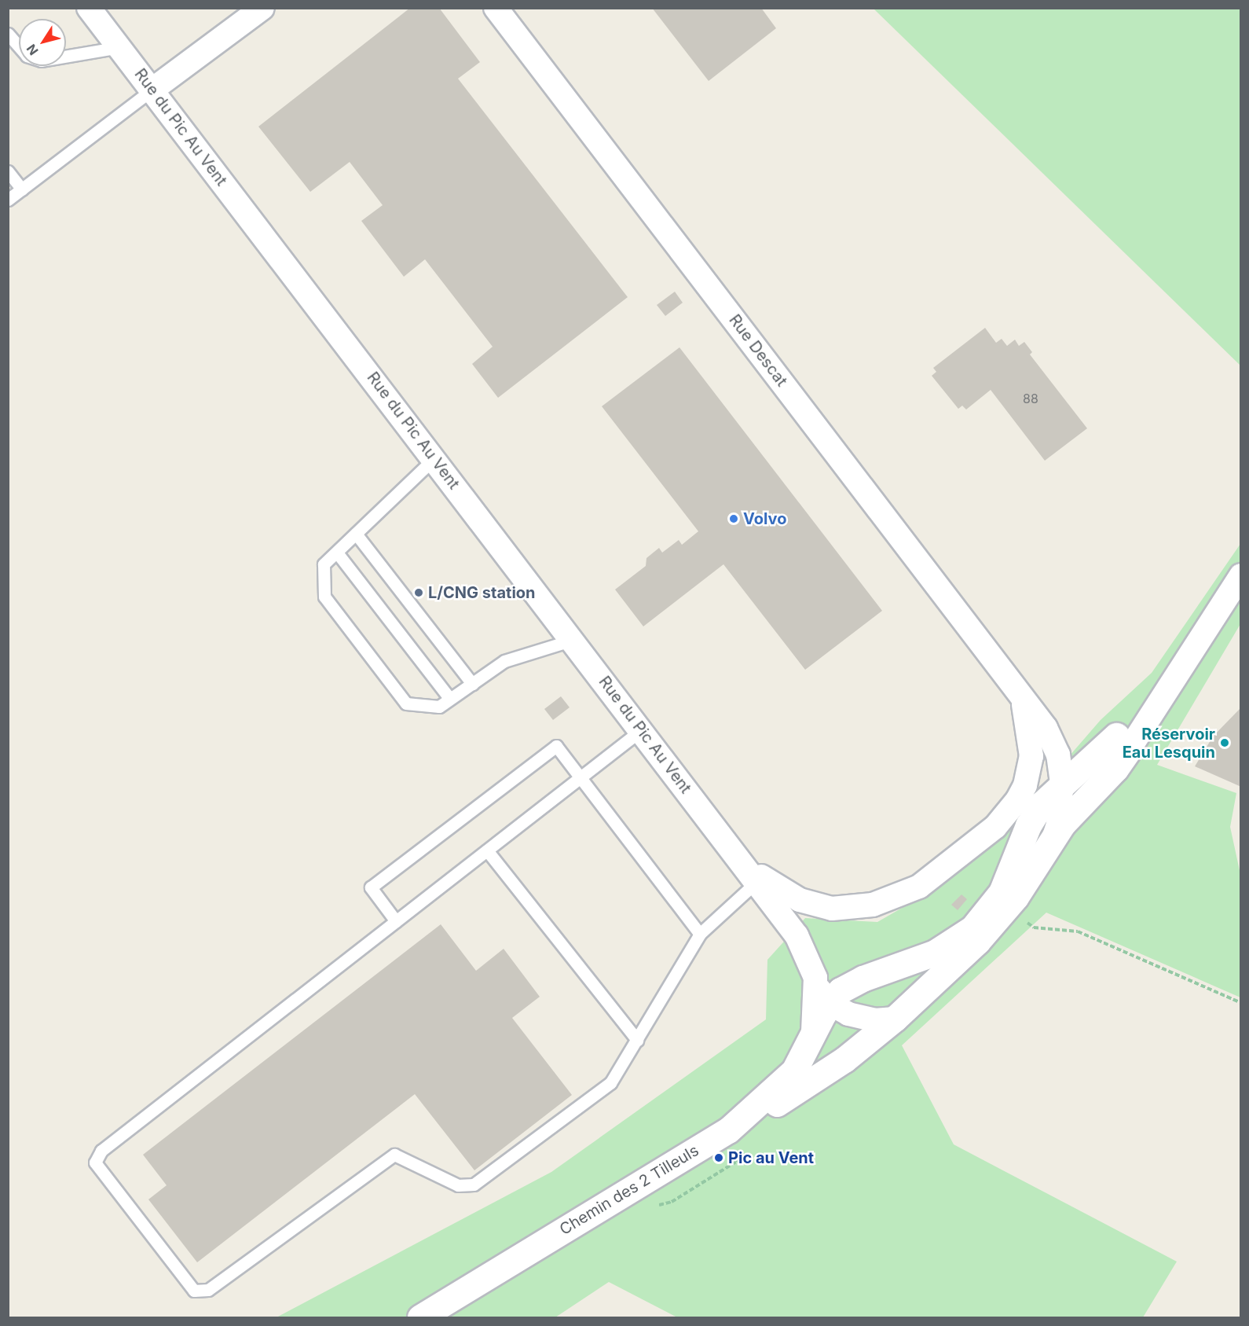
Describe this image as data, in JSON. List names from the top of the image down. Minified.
{"streets":{"street":["Rue du Pic Au Vent","Rue Descat","Chemin des 2 Tilleuls"]},"crossings":[["Rue du Pic Au Vent","Rue Descat"],["Rue du Pic Au Vent","Chemin des 2 Tilleuls"],["Rue Descat","Chemin des 2 Tilleuls"]],"places":["Volvo","L/CNG station","Réservoir Eau Lesquin","Pic au Vent"],"house_numbers":["88"],"north":"bottom left"}
